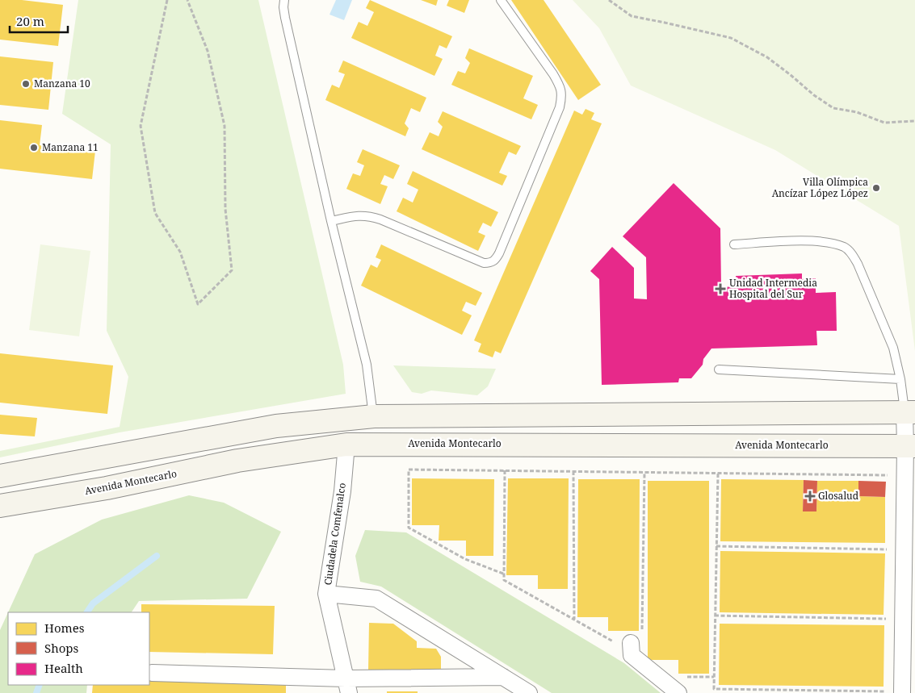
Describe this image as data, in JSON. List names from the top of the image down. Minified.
{"streets":{"main road":["Avenida Montecarlo"],"street":["Ciudadela Comfenalco"]},"crossings":[["Avenida Montecarlo","Ciudadela Comfenalco"]],"places":{"other":["Manzana 10","Manzana 11","Villa Olímpica Ancízar López López"],"health":["Unidad Intermedia Hospital del Sur","Glosalud"]},"legend":["Homes","Shops","Health"],"scale_bar":"20 m"}
